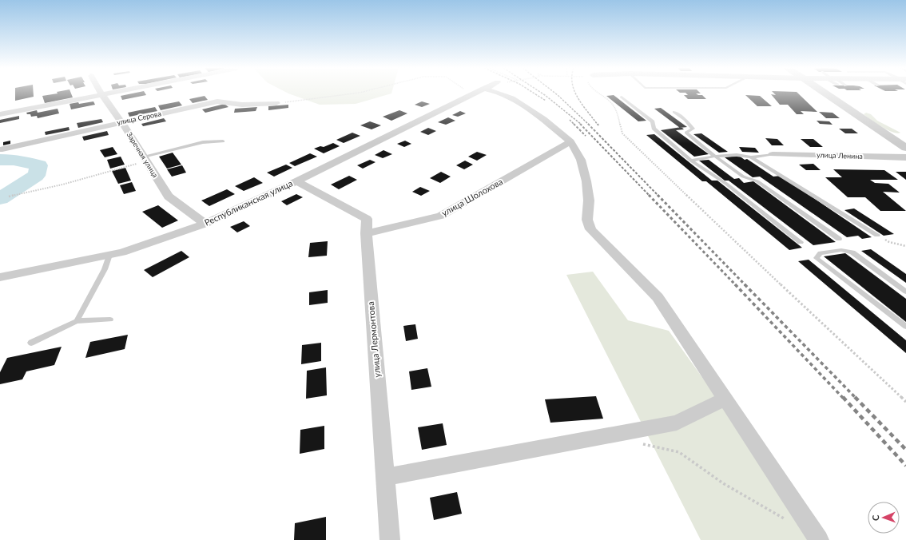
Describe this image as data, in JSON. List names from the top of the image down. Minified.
{"streets":{"street":["улица Серова","Заречная улица","улица Ленина","улица Шолохова","Республиканская улица","улица Лермонтова"]},"crossings":[["улица Серова","Заречная улица"],["Заречная улица","Республиканская улица"],["улица Шолохова","улица Лермонтова"],["Республиканская улица","улица Лермонтова"]],"north":"left"}
